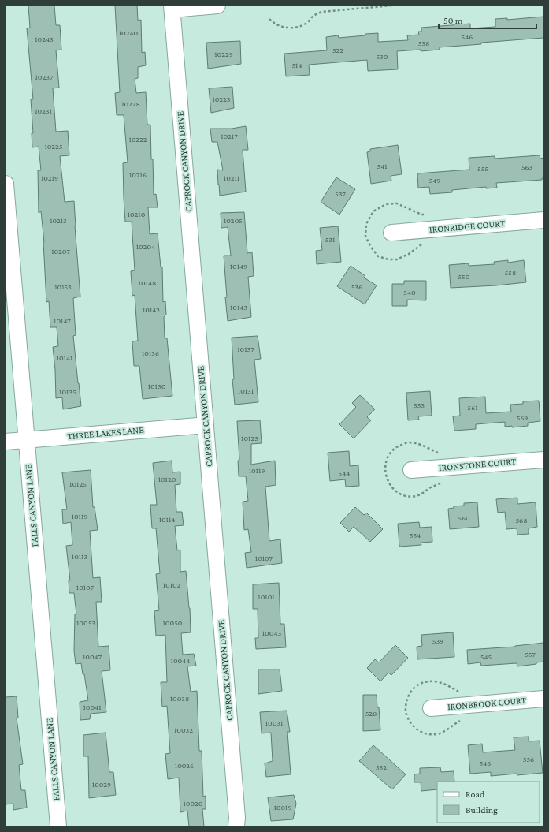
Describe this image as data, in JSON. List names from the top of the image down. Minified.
{"streets":{"street":["CAPROCK CANYON DRIVE","IRONRIDGE COURT","THREE LAKES LANE","IRONSTONE COURT","FALLS CANYON LANE","IRONBROOK COURT"]},"crossings":[["CAPROCK CANYON DRIVE","THREE LAKES LANE"],["THREE LAKES LANE","FALLS CANYON LANE"]],"house_numbers":["10240","546","10243","538","522","10229","530","514","10237","10223","10228","10231","10217","10222","10225","541","563","555","10216","10219","10211","549","537","10210","10213","10205","531","10204","10207","10149","558","550","10148","10153","536","540","10143","10142","10147","10137","10136","10141","10130","10131","10135","553","561","569","10125","10119","544","10120","10125","10119","560","10114","568","554","10113","10107","10102","10107","10101","10053","10050","10043","539","557","10047","545","10044","10038","10041","528","10031","10032","556","546","10026","532","10029","10020","10019"],"legend":["Road","Building"],"scale_bar":"50 m"}
